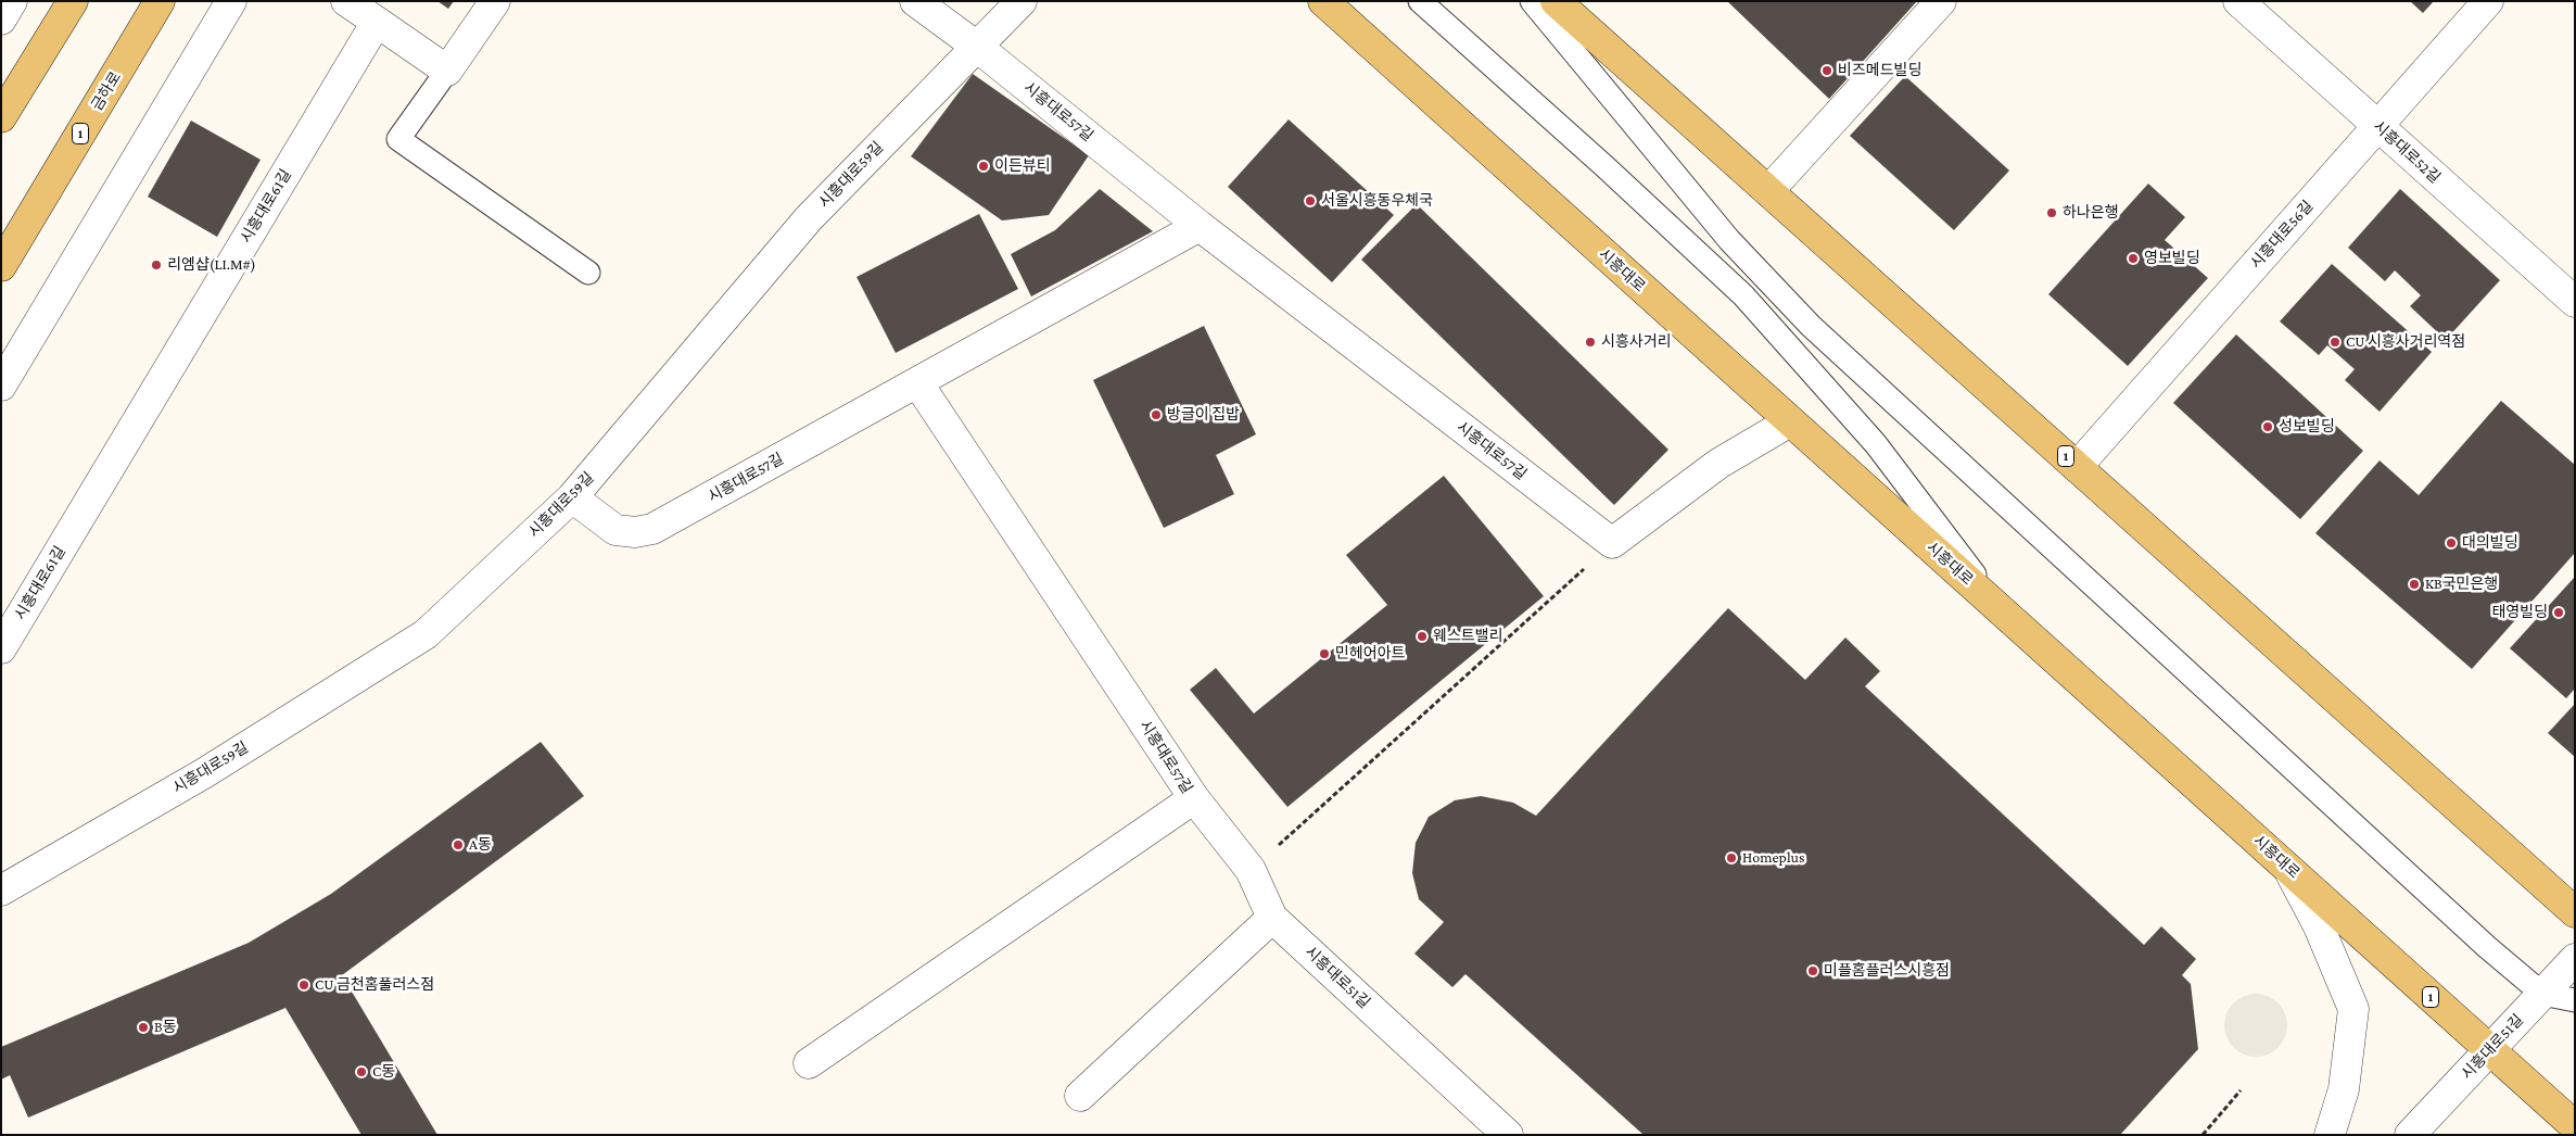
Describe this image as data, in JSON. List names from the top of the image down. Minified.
{"streets":{"main road":["금하로","1","시흥대로"],"street":["시흥대로57길","시흥대로52길","시흥대로59길","시흥대로61길","시흥대로56길","시흥대로51길"]},"crossings":[["시흥대로57길","시흥대로59길"],["시흥대로57길","시흥대로51길"],["1","시흥대로56길"],["시흥대로52길","시흥대로56길"],["시흥대로","시흥대로51길"]],"places":["비즈메드빌딩","이든뷰티","서울시흥동우체국","하나은행","영보빌딩","리엠샵(LI.M#)","시흥사거리","CU 시흥사거리역점","방글이 집밥","성보빌딩","대의빌딩","KB국민은행","태영빌딩","웨스트밸리","민헤어아트","A동","Homeplus","미플홈플러스시흥점","CU 금천홈풀러스점","B동","C동"]}
